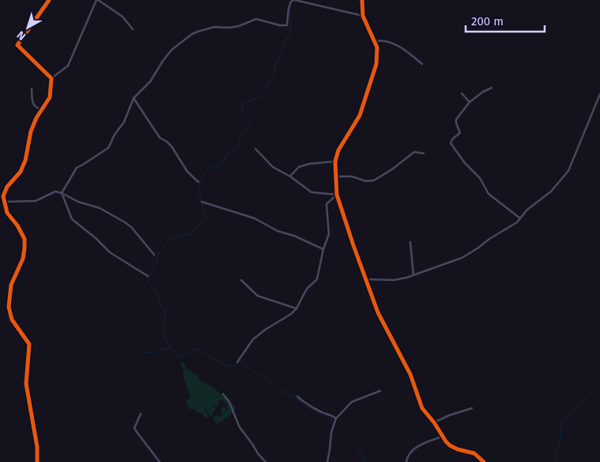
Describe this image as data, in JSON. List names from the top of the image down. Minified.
{"scale_bar":"200 m","north":"bottom left"}
